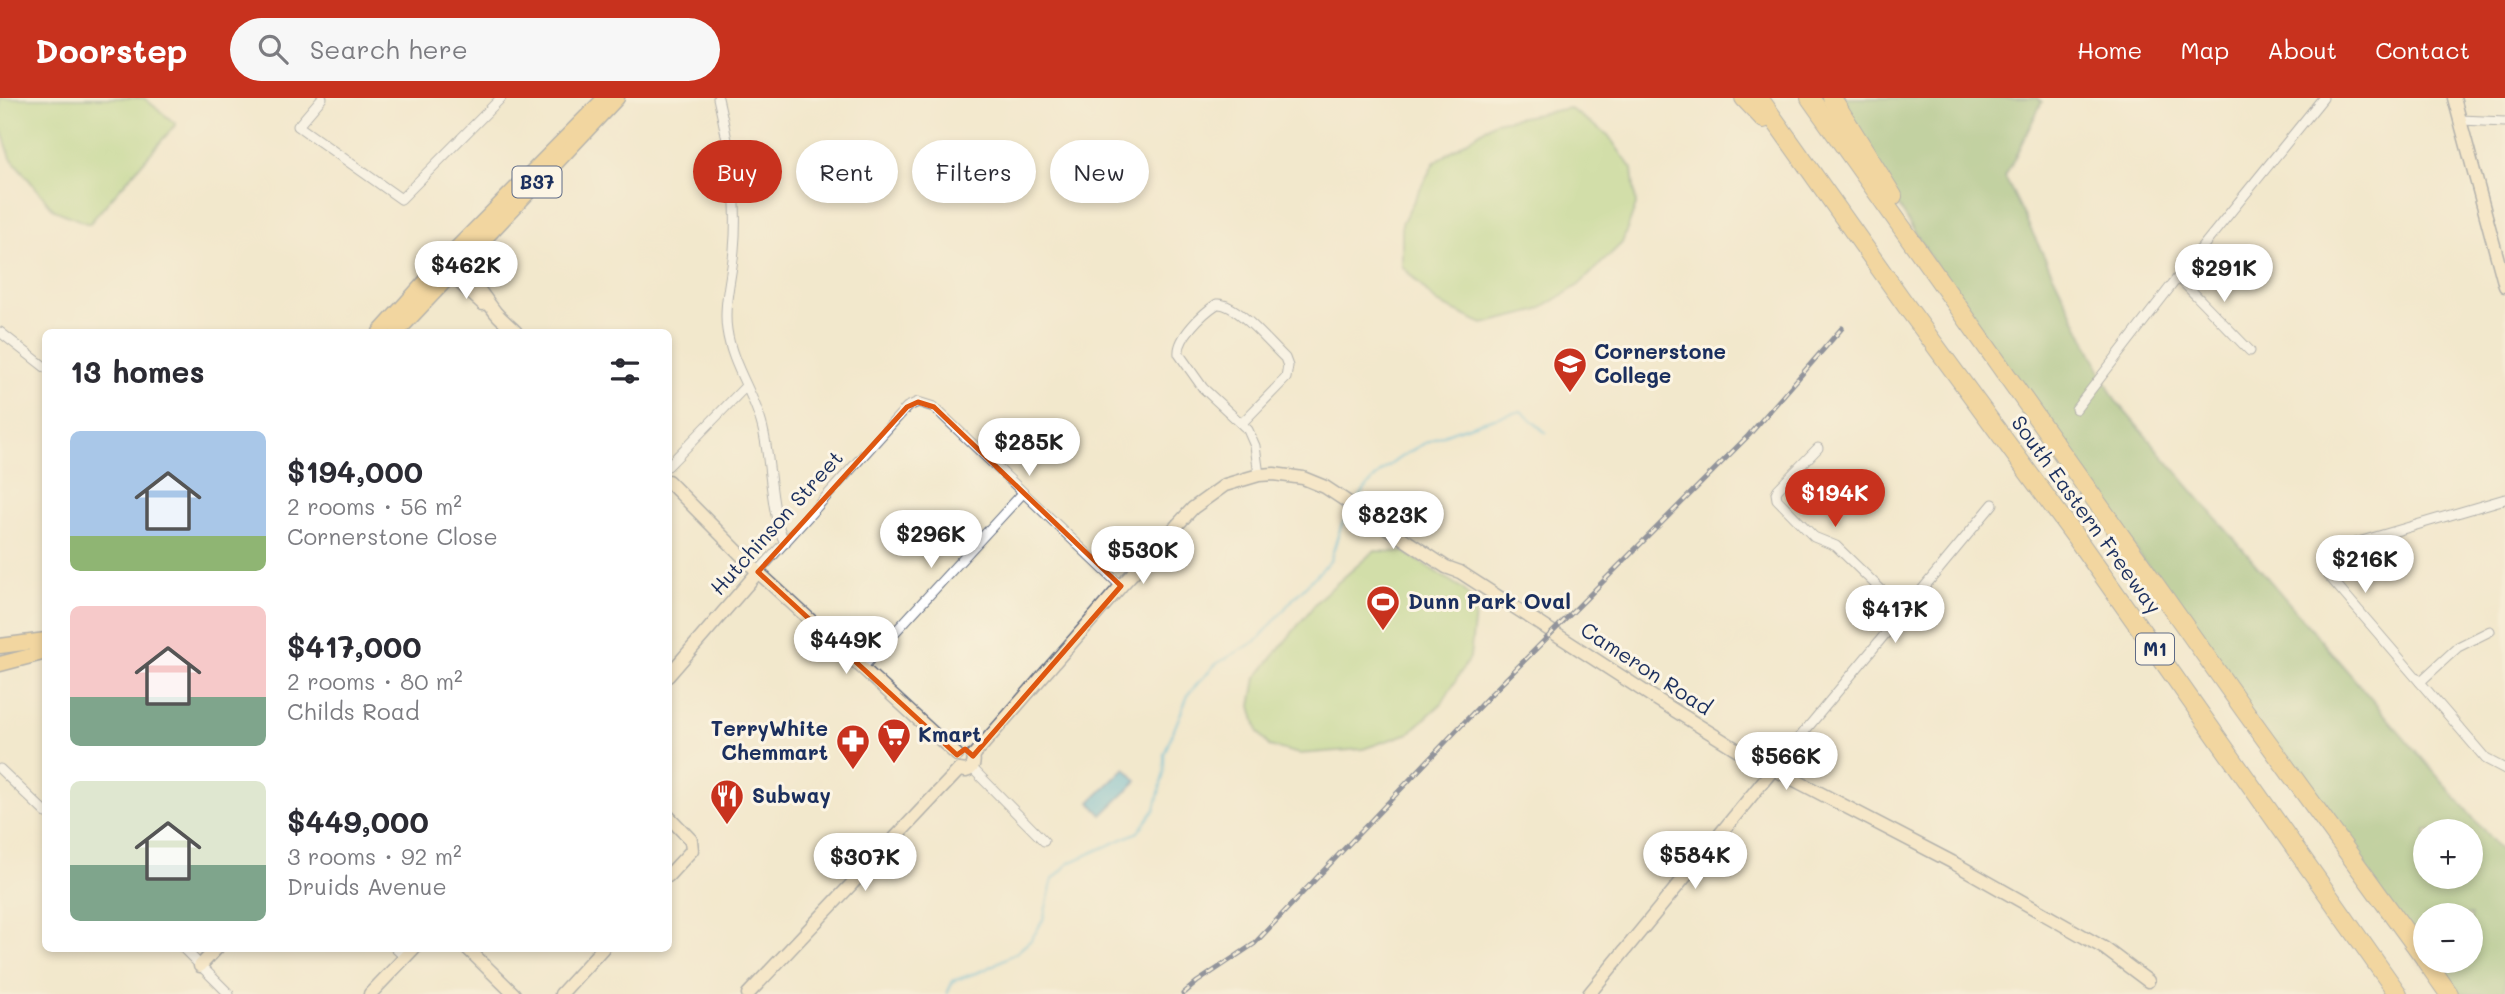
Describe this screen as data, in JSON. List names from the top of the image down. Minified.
{"streets":{"highway":["South Eastern Freeway","M1"],"main road":["B37"],"street":["Hutchinson Street","Cameron Road"]},"places":{"school or university":["Cornerstone College"],"sports":["Dunn Park Oval"],"supermarket":["Kmart"],"pharmacy":["TerryWhite Chemmart"],"restaurant":["Subway"]},"page":{"header":"Doorstep","search":"Search here","nav":["Home","Map","About","Contact"],"chip":["Buy","Rent","Filters","New"],"price":["$462K","$291K","$285K","$194K","$823K","$296K","$530K","$216K","$417K","$449K","$566K","$584K","$307K"],"heading":"13 homes","list":[{"name":"$194,000","note":"2 rooms · 56 m² · Cornerstone Close"},{"name":"$417,000","note":"2 rooms · 80 m² · Childs Road"},{"name":"$449,000","note":"3 rooms · 92 m² · Druids Avenue"}],"map_buttons":["+","−"]}}
